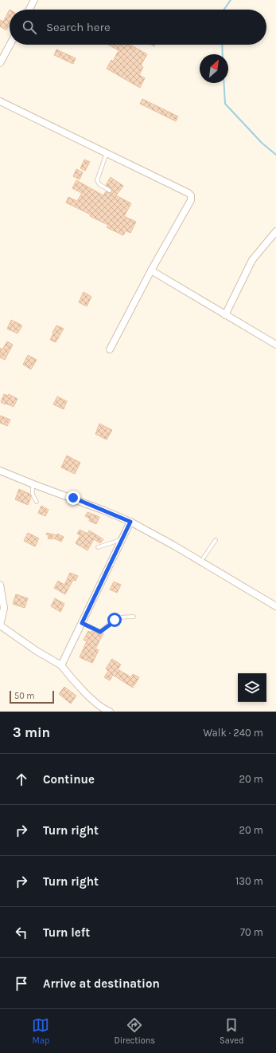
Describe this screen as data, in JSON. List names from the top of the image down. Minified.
{"scale_bar":"50 m","north":"top right","page":{"search":"Search here","scale":"50 m","heading":["3 min","Walk · 240 m"],"list":[["Continue","20 m"],["Turn right","20 m"],["Turn right","130 m"],["Turn left","70 m"],"Arrive at destination"],"nav":["Map","Directions","Saved"]}}
